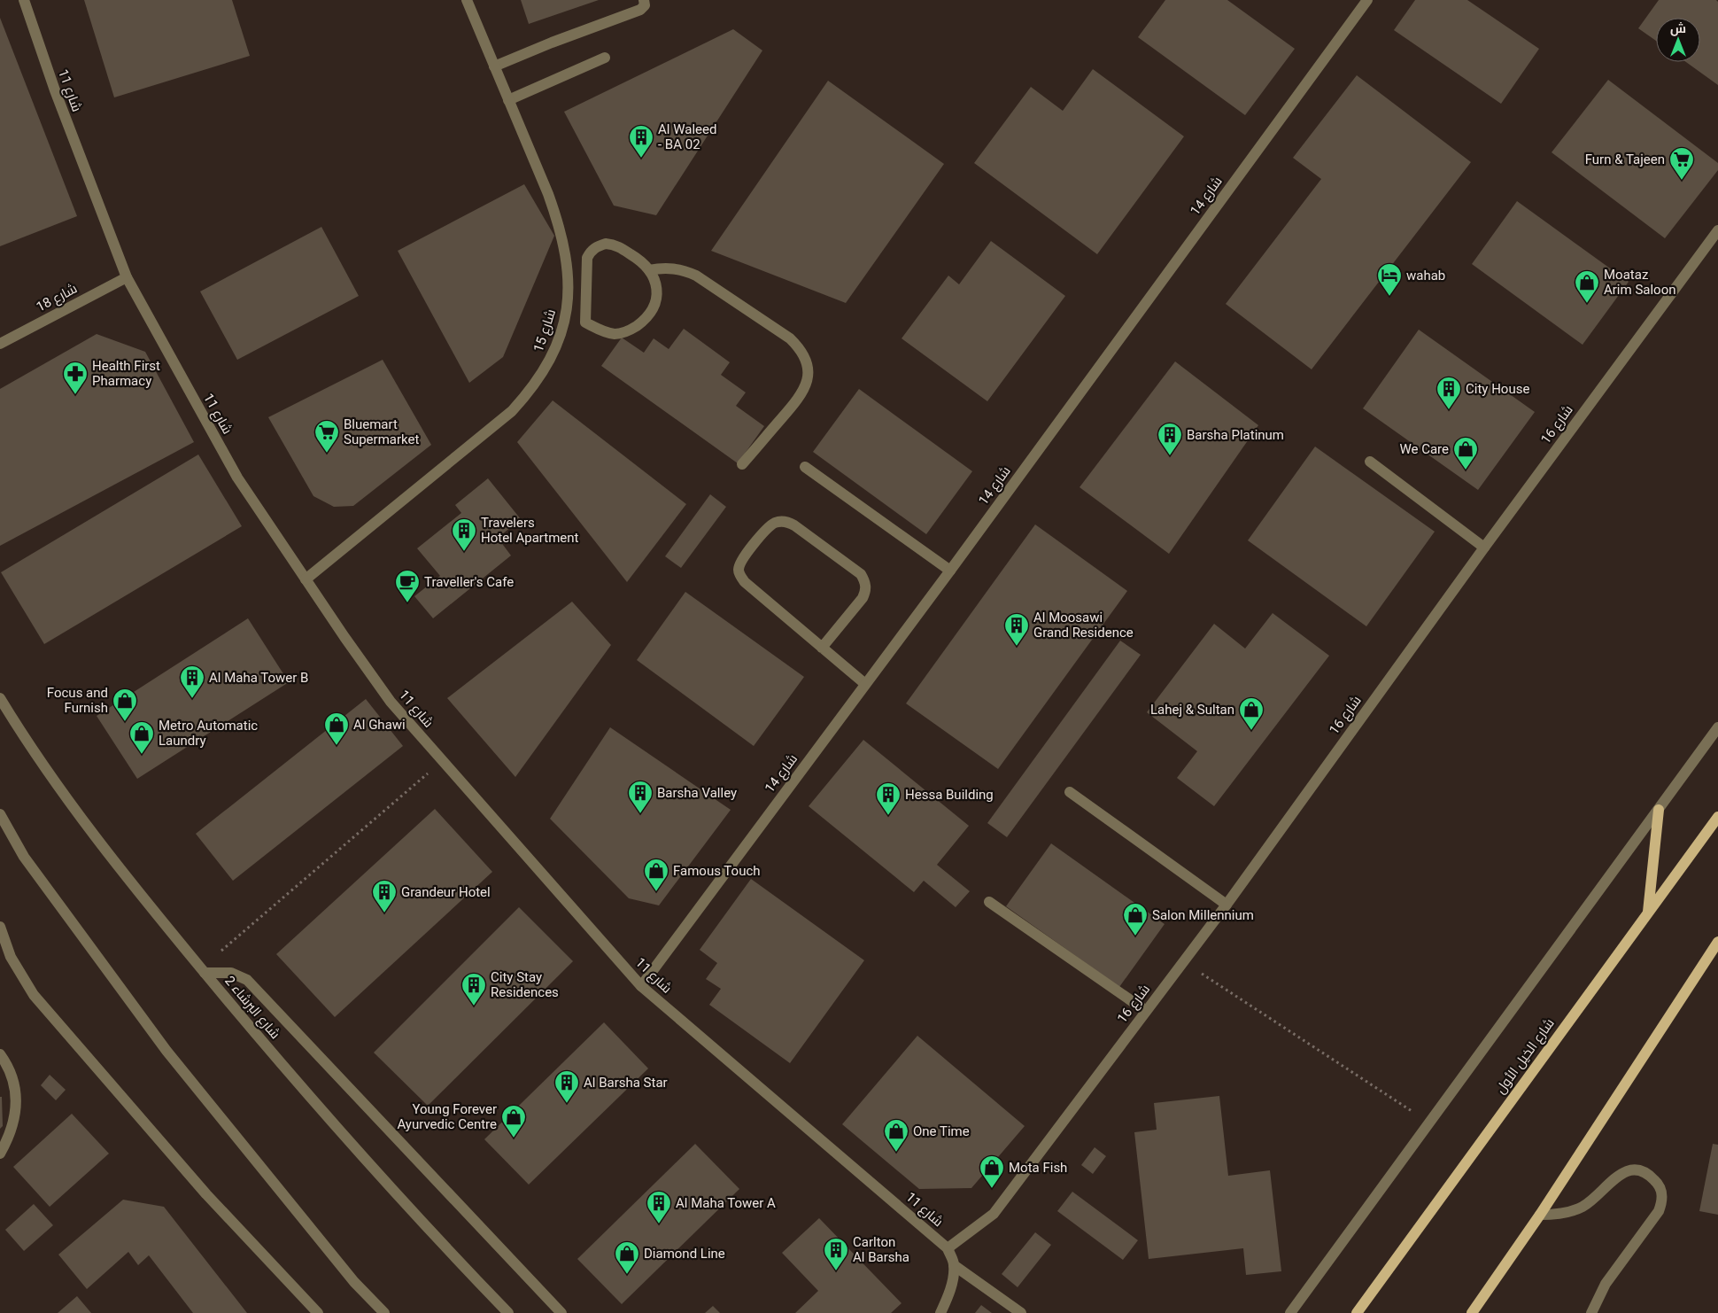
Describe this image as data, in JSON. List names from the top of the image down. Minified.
{"streets":{"main road":["شارع الخيل الأول"],"street":["شارع 11","شارع 14","شارع 18","شارع 15","شارع 16","شارع البرشاء 2"]},"crossings":[["شارع 11","شارع 14"],["شارع 11","شارع 18"],["شارع 11","شارع 15"],["شارع 11","شارع 16"]],"places":{"building":["Al Waleed - BA 02","City House","Barsha Platinum","Travelers Hotel Apartment","Al Moosawi Grand Residence","Al Maha Tower B","Barsha Valley","Hessa Building","Grandeur Hotel","City Stay Residences","Al Barsha Star","Al Maha Tower A","Carlton Al Barsha"],"supermarket":["Furn & Tajeen","Bluemart Supermarket"],"hotel":["wahab"],"shop":["Moataz Arim Saloon","We Care","Focus and Furnish","Lahej & Sultan","Al Ghawi","Metro Automatic Laundry","Famous Touch","Salon Millennium","Young Forever Ayurvedic Centre","One Time","Mota Fish","Diamond Line"],"pharmacy":["Health First Pharmacy"],"cafe":["Traveller's Cafe"]},"north":"top"}
